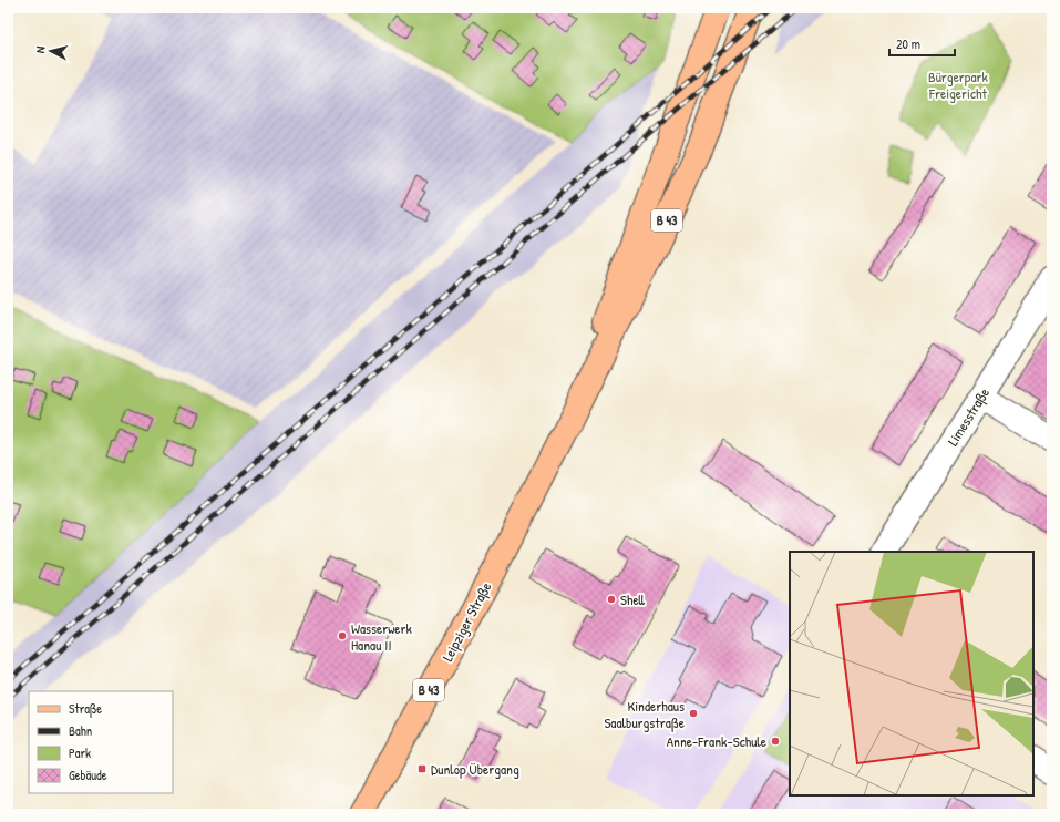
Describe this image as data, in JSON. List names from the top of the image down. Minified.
{"streets":{"main road":["B 43","Leipziger Straße"],"street":["Limesstraße"]},"crossings":[["B 43","Leipziger Straße"]],"parks":["Bürgerpark Freigericht"],"places":{"other":["Shell","Wasserwerk Hanau II","Kinderhaus Saalburgstraße","Anne-Frank-Schule"],"transit":["Dunlop Übergang"]},"legend":["Straße","Bahn","Park","Gebäude"],"scale_bar":"20 m","north":"left"}
